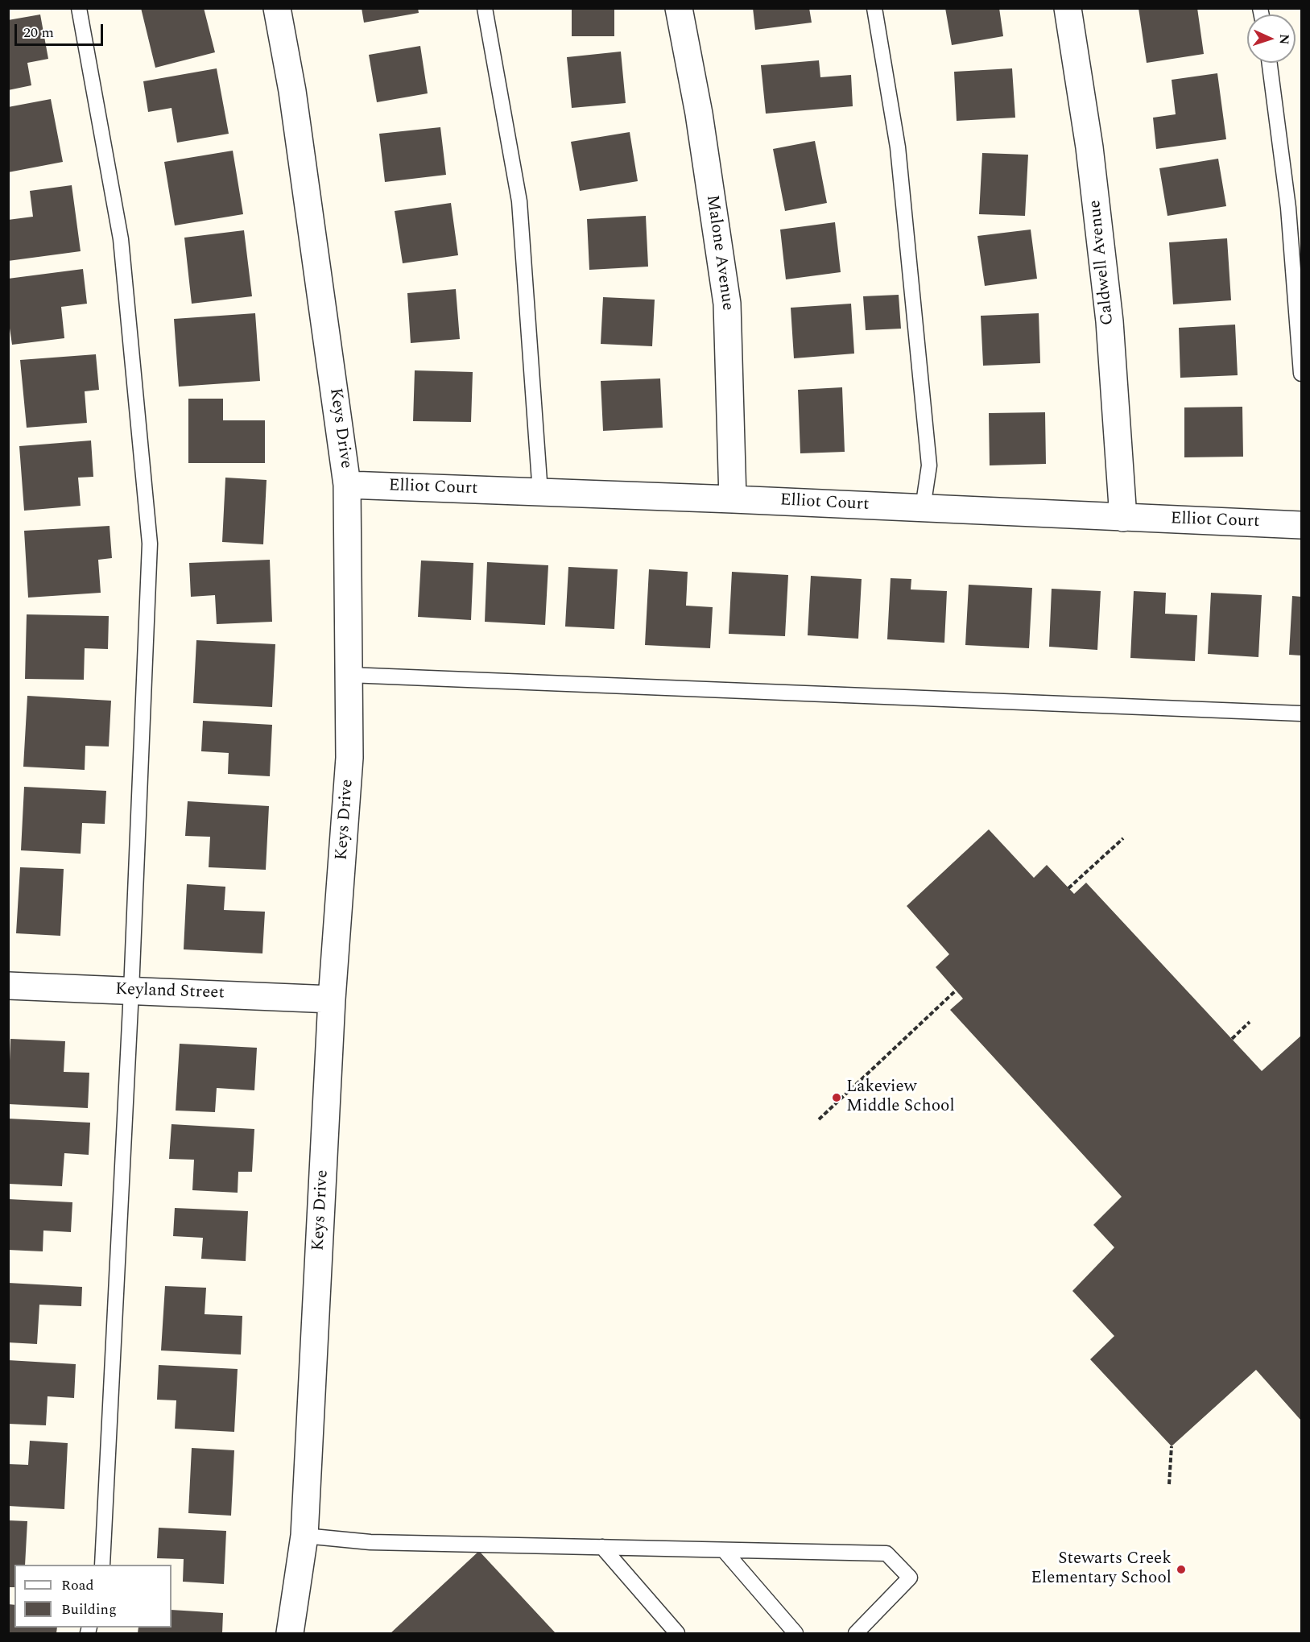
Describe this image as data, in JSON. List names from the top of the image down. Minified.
{"streets":{"street":["Malone Avenue","Caldwell Avenue","Keys Drive","Elliot Court","Keyland Street"]},"crossings":[["Malone Avenue","Elliot Court"],["Caldwell Avenue","Elliot Court"],["Keys Drive","Elliot Court"],["Keys Drive","Keyland Street"]],"places":["Lakeview Middle School","Stewarts Creek Elementary School"],"legend":["Road","Building"],"scale_bar":"20 m","north":"right"}
